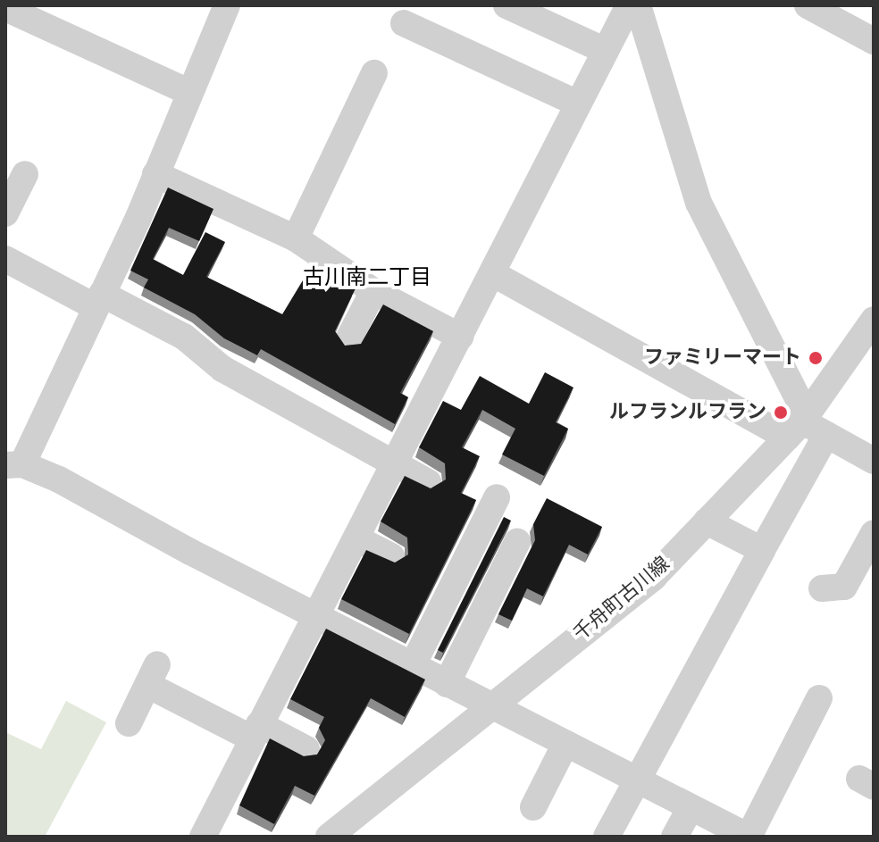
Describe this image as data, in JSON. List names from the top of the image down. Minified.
{"streets":{"street":["千舟町古川線"]},"districts":["古川南二丁目"],"places":["ファミリーマート","ルフランルフラン"]}
